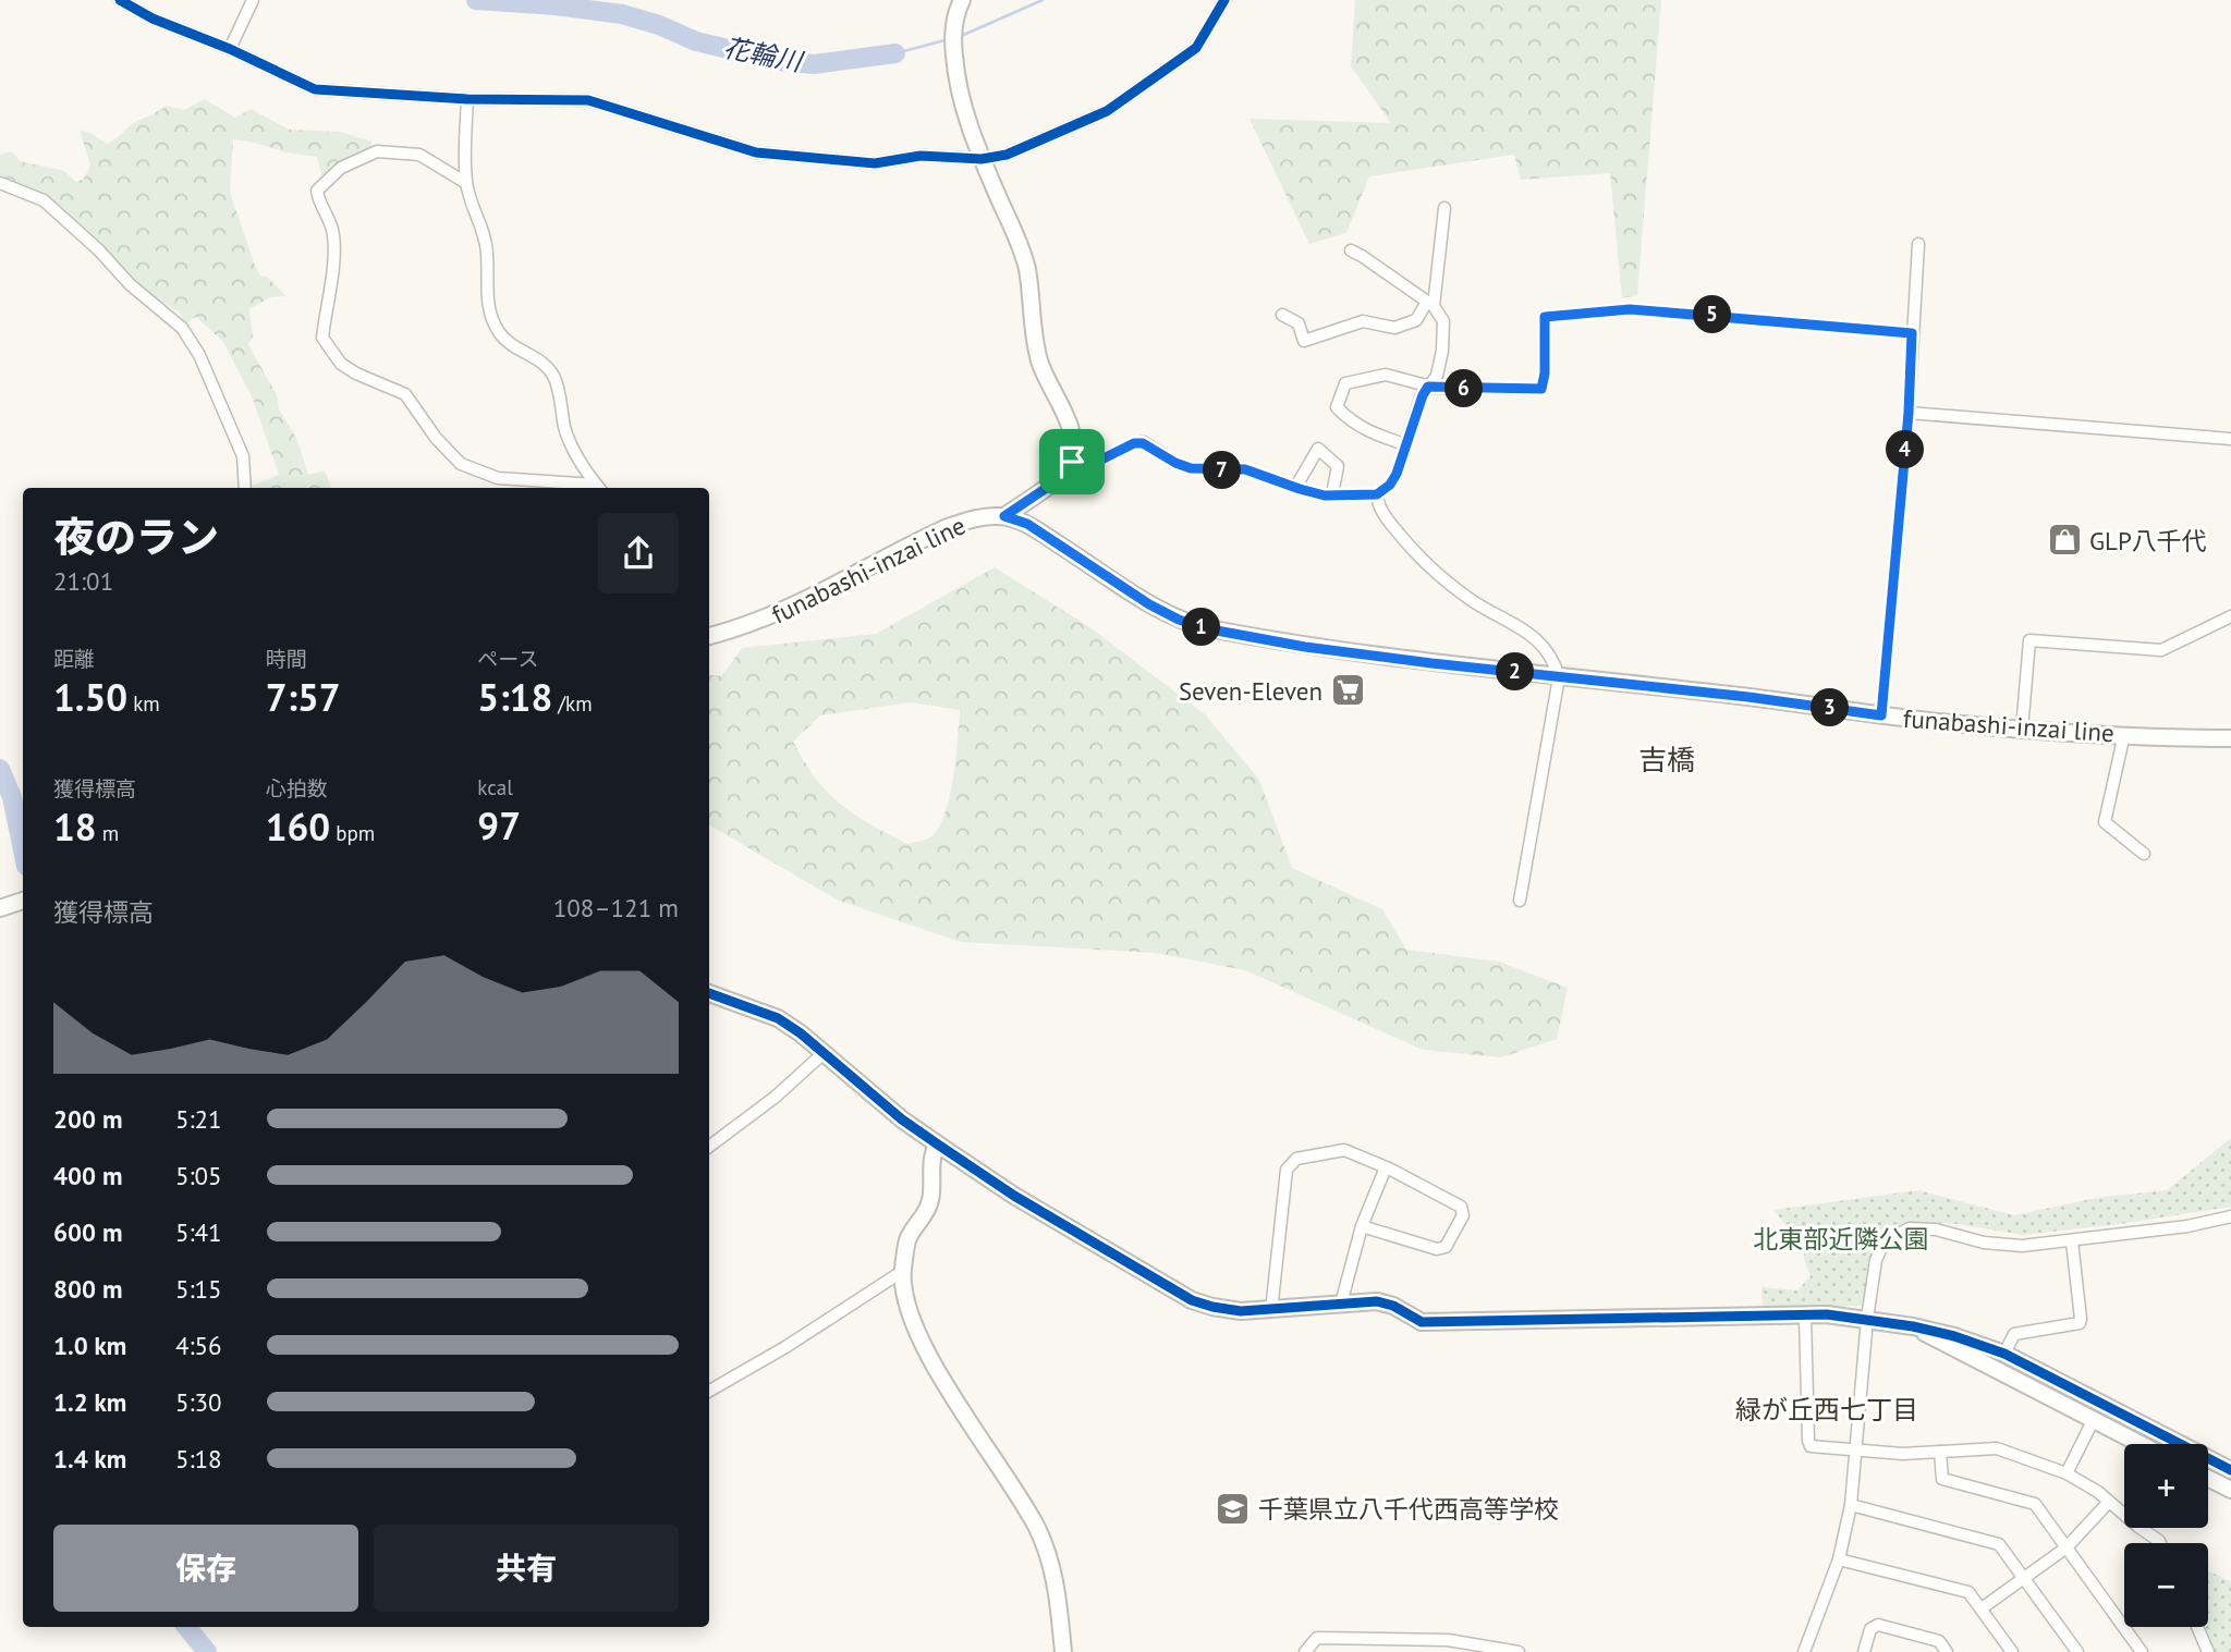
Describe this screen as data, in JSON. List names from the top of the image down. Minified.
{"streets":{"street":["funabashi-inzai line"]},"districts":["吉橋","緑が丘西七丁目"],"water":["花輪川"],"parks":["北東部近隣公園"],"places":{"shop":["GLP八千代"],"supermarket":["Seven-Eleven"],"school or university":["千葉県立八千代西高等学校"]},"page":{"pins":["5","6","4","7","1","2","3"],"heading":["夜のラン","21:01"],"stats":[["距離","1.50 km"],["時間","7:57"],["ペース","5:18 /km"],["獲得標高","18 m"],["心拍数","160 bpm"],["kcal","97"]],"chart":["獲得標高","108–121 m"],"list":[{"name":"200 m","note":"5:21"},{"name":"400 m","note":"5:05"},{"name":"600 m","note":"5:41"},{"name":"800 m","note":"5:15"},{"name":"1.0 km","note":"4:56"},{"name":"1.2 km","note":"5:30"},{"name":"1.4 km","note":"5:18"}],"map_buttons":["+","−"],"buttons":["保存","共有"]}}
